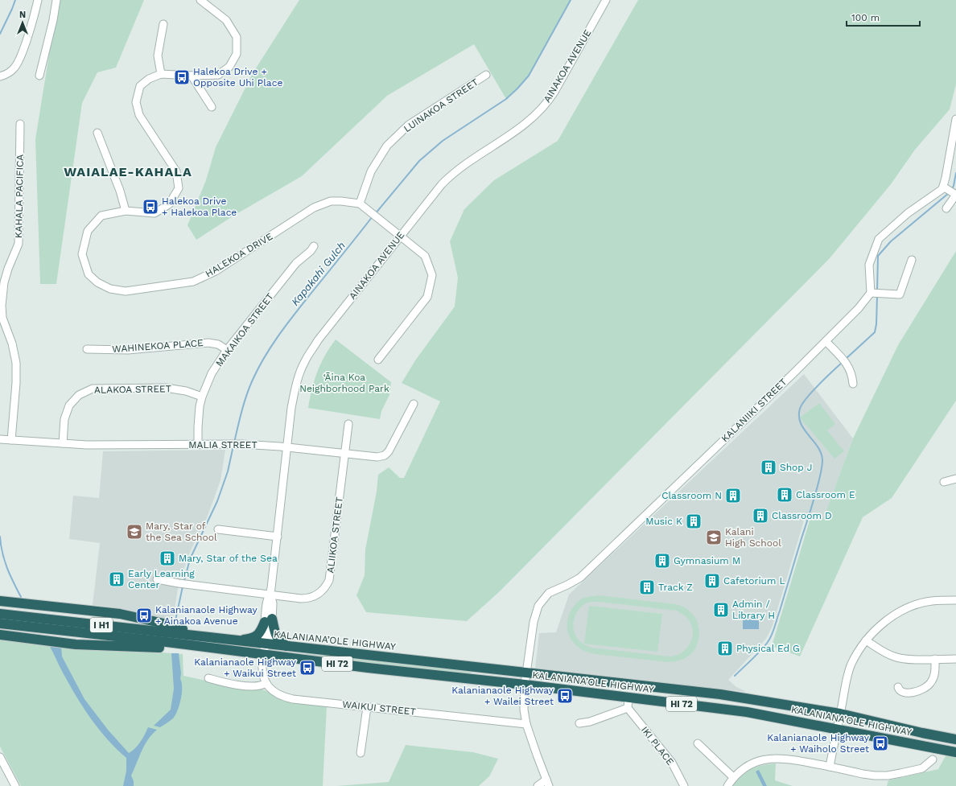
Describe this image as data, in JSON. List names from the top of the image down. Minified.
{"streets":{"highway":["I H1","KALANIANA’OLE HIGHWAY","HI 72"],"street":["AINAKOA AVENUE","LUINAKOA STREET","KAHALA PACIFICA","HALEKOA DRIVE","MAKAIKOA STREET","WAHINEKOA PLACE","ALAKOA STREET","KALANIIKI STREET","MALIA STREET","ALIIKOA STREET","WAIKUI STREET","IKI PLACE"]},"crossings":[["AINAKOA AVENUE","MALIA STREET"],["AINAKOA AVENUE","ALIIKOA STREET"],["AINAKOA AVENUE","I H1"],["AINAKOA AVENUE","KALANIANA’OLE HIGHWAY"],["LUINAKOA STREET","HALEKOA DRIVE"],["KAHALA PACIFICA","MALIA STREET"],["MAKAIKOA STREET","WAHINEKOA PLACE"],["MAKAIKOA STREET","ALAKOA STREET"],["MAKAIKOA STREET","MALIA STREET"],["ALAKOA STREET","MALIA STREET"],["KALANIIKI STREET","KALANIANA’OLE HIGHWAY"],["KALANIIKI STREET","WAIKUI STREET"],["MALIA STREET","ALIIKOA STREET"],["I H1","KALANIANA’OLE HIGHWAY"],["KALANIANA’OLE HIGHWAY","IKI PLACE"]],"districts":["WAIALAE-KAHALA"],"water":["Kapakahi Gulch"],"parks":["‘Āina Koa Neighborhood Park"],"places":{"bus stop":["Halekoa Drive + Opposite Uhi Place","Halekoa Drive + Halekoa Place","Kalanianaole Highway + Ainakoa Avenue","Kalanianaole Highway + Waikui Street","Kalanianaole Highway + Wailei Street","Kalanianaole Highway + Waiholo Street"],"building":["Shop J","Classroom E","Classroom N","Classroom D","Music K","Mary, Star of the Sea","Gymnasium M","Early Learning Center","Cafetorium L","Track Z","Admin / Library H","Physical Ed G"],"school or university":["Mary, Star of the Sea School","Kalani High School"]},"scale_bar":"100 m","north":"top"}
